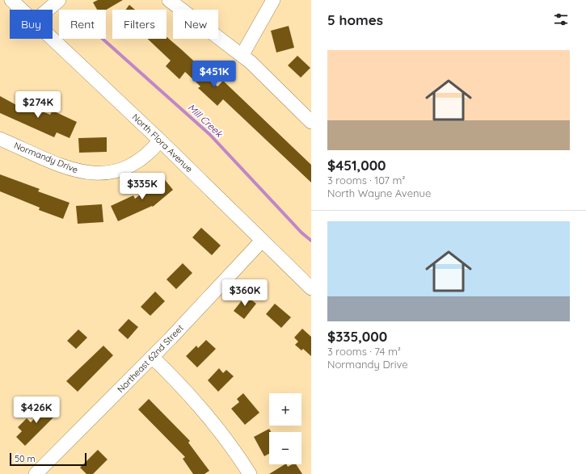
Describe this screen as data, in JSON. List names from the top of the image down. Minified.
{"streets":{"street":["North Flora Avenue","Normandy Drive","Northeast 62nd Street"]},"crossings":[["North Flora Avenue","Normandy Drive"],["North Flora Avenue","Northeast 62nd Street"]],"water":["Mill Creek"],"scale_bar":"50 m","page":{"heading":"5 homes","chip":["Buy","Rent","Filters","New"],"list":[{"name":"$451,000","note":"3 rooms · 107 m² · North Wayne Avenue"},{"name":"$335,000","note":"3 rooms · 74 m² · Normandy Drive"}],"price":["$451K","$274K","$335K","$360K","$426K"],"map_buttons":["+","−"],"scale":"50 m"}}
